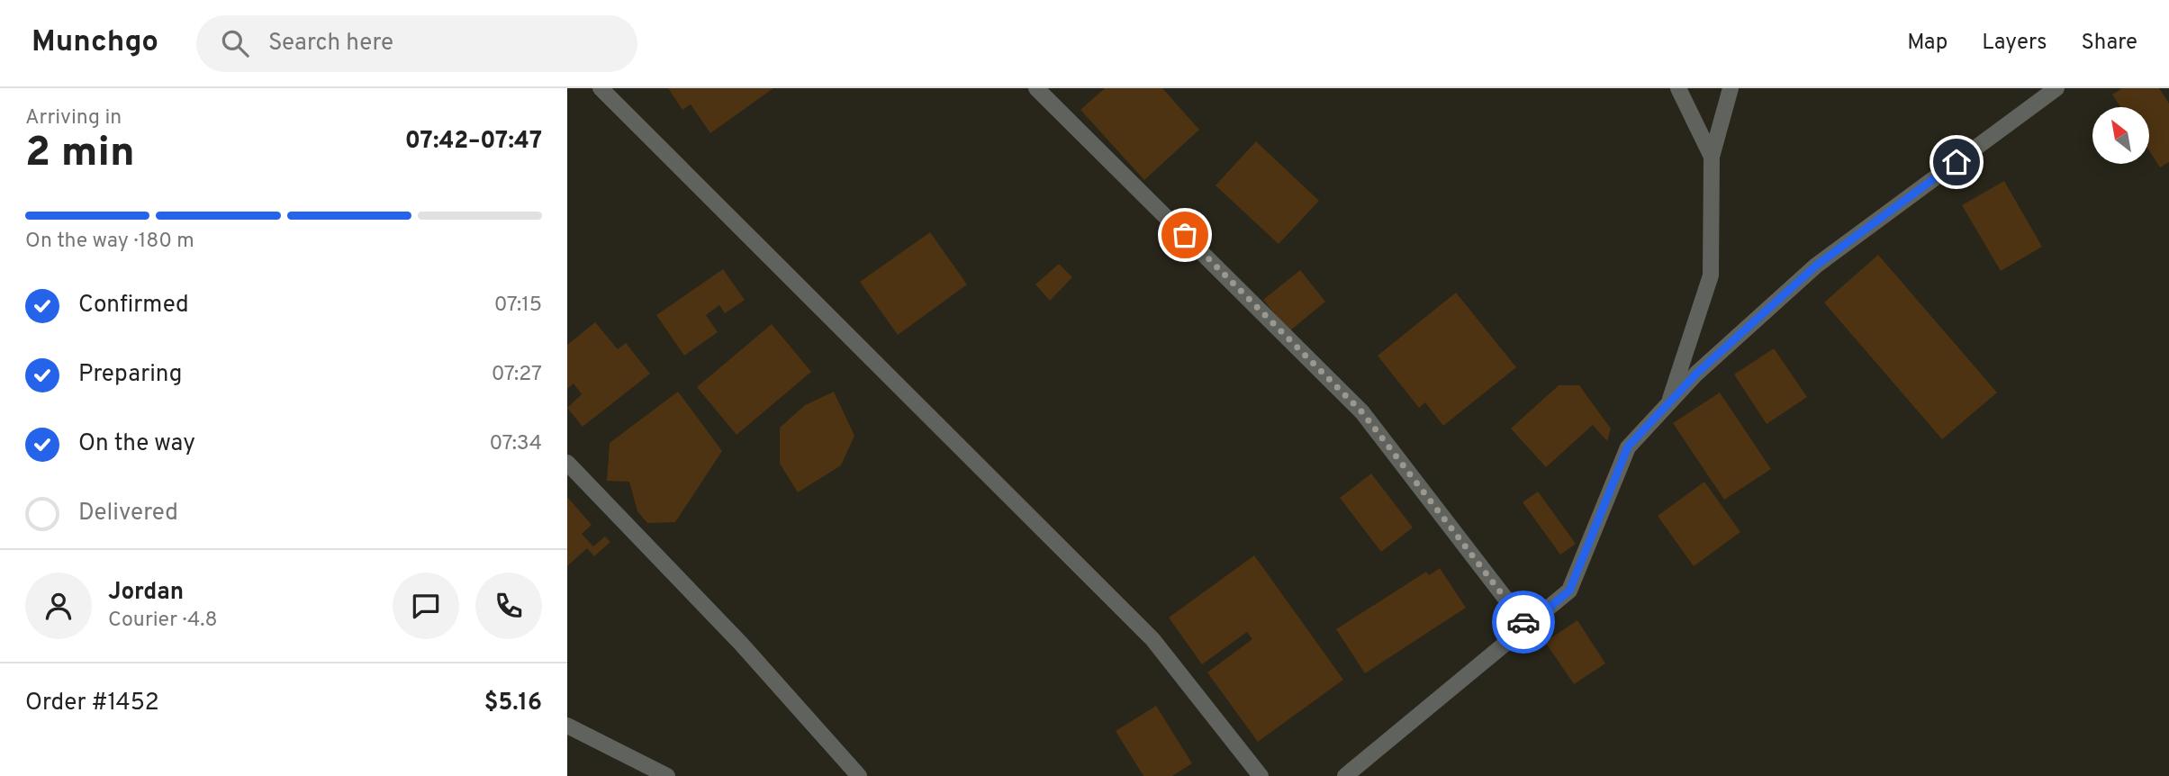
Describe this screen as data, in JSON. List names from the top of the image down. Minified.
{"north":"top left","page":{"header":"Munchgo","search":"Search here","nav":["Map","Layers","Share"],"heading":["2 min","Arriving in","07:42–07:47"],"panel":["Jordan","Courier · 4.8","Order #1452","$5.16"],"bar":"On the way · 180 m","list":[["Confirmed","07:15"],["Preparing","07:27"],["On the way","07:34"],"Delivered"]}}
